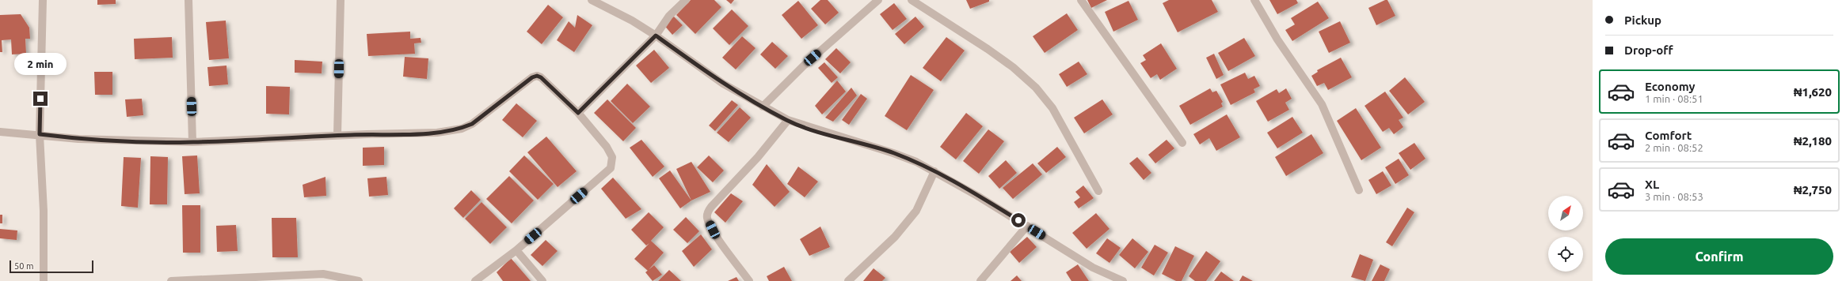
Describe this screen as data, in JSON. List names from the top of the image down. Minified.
{"scale_bar":"50 m","north":"top right","page":{"banner":["Pickup","Drop-off"],"bubble":"2 min","list":[{"name":"Economy","note":"1 min · 08:51","value":"₦1,620"},{"name":"Comfort","note":"2 min · 08:52","value":"₦2,180"},{"name":"XL","note":"3 min · 08:53","value":"₦2,750"}],"buttons":"Confirm","scale":"50 m"}}
